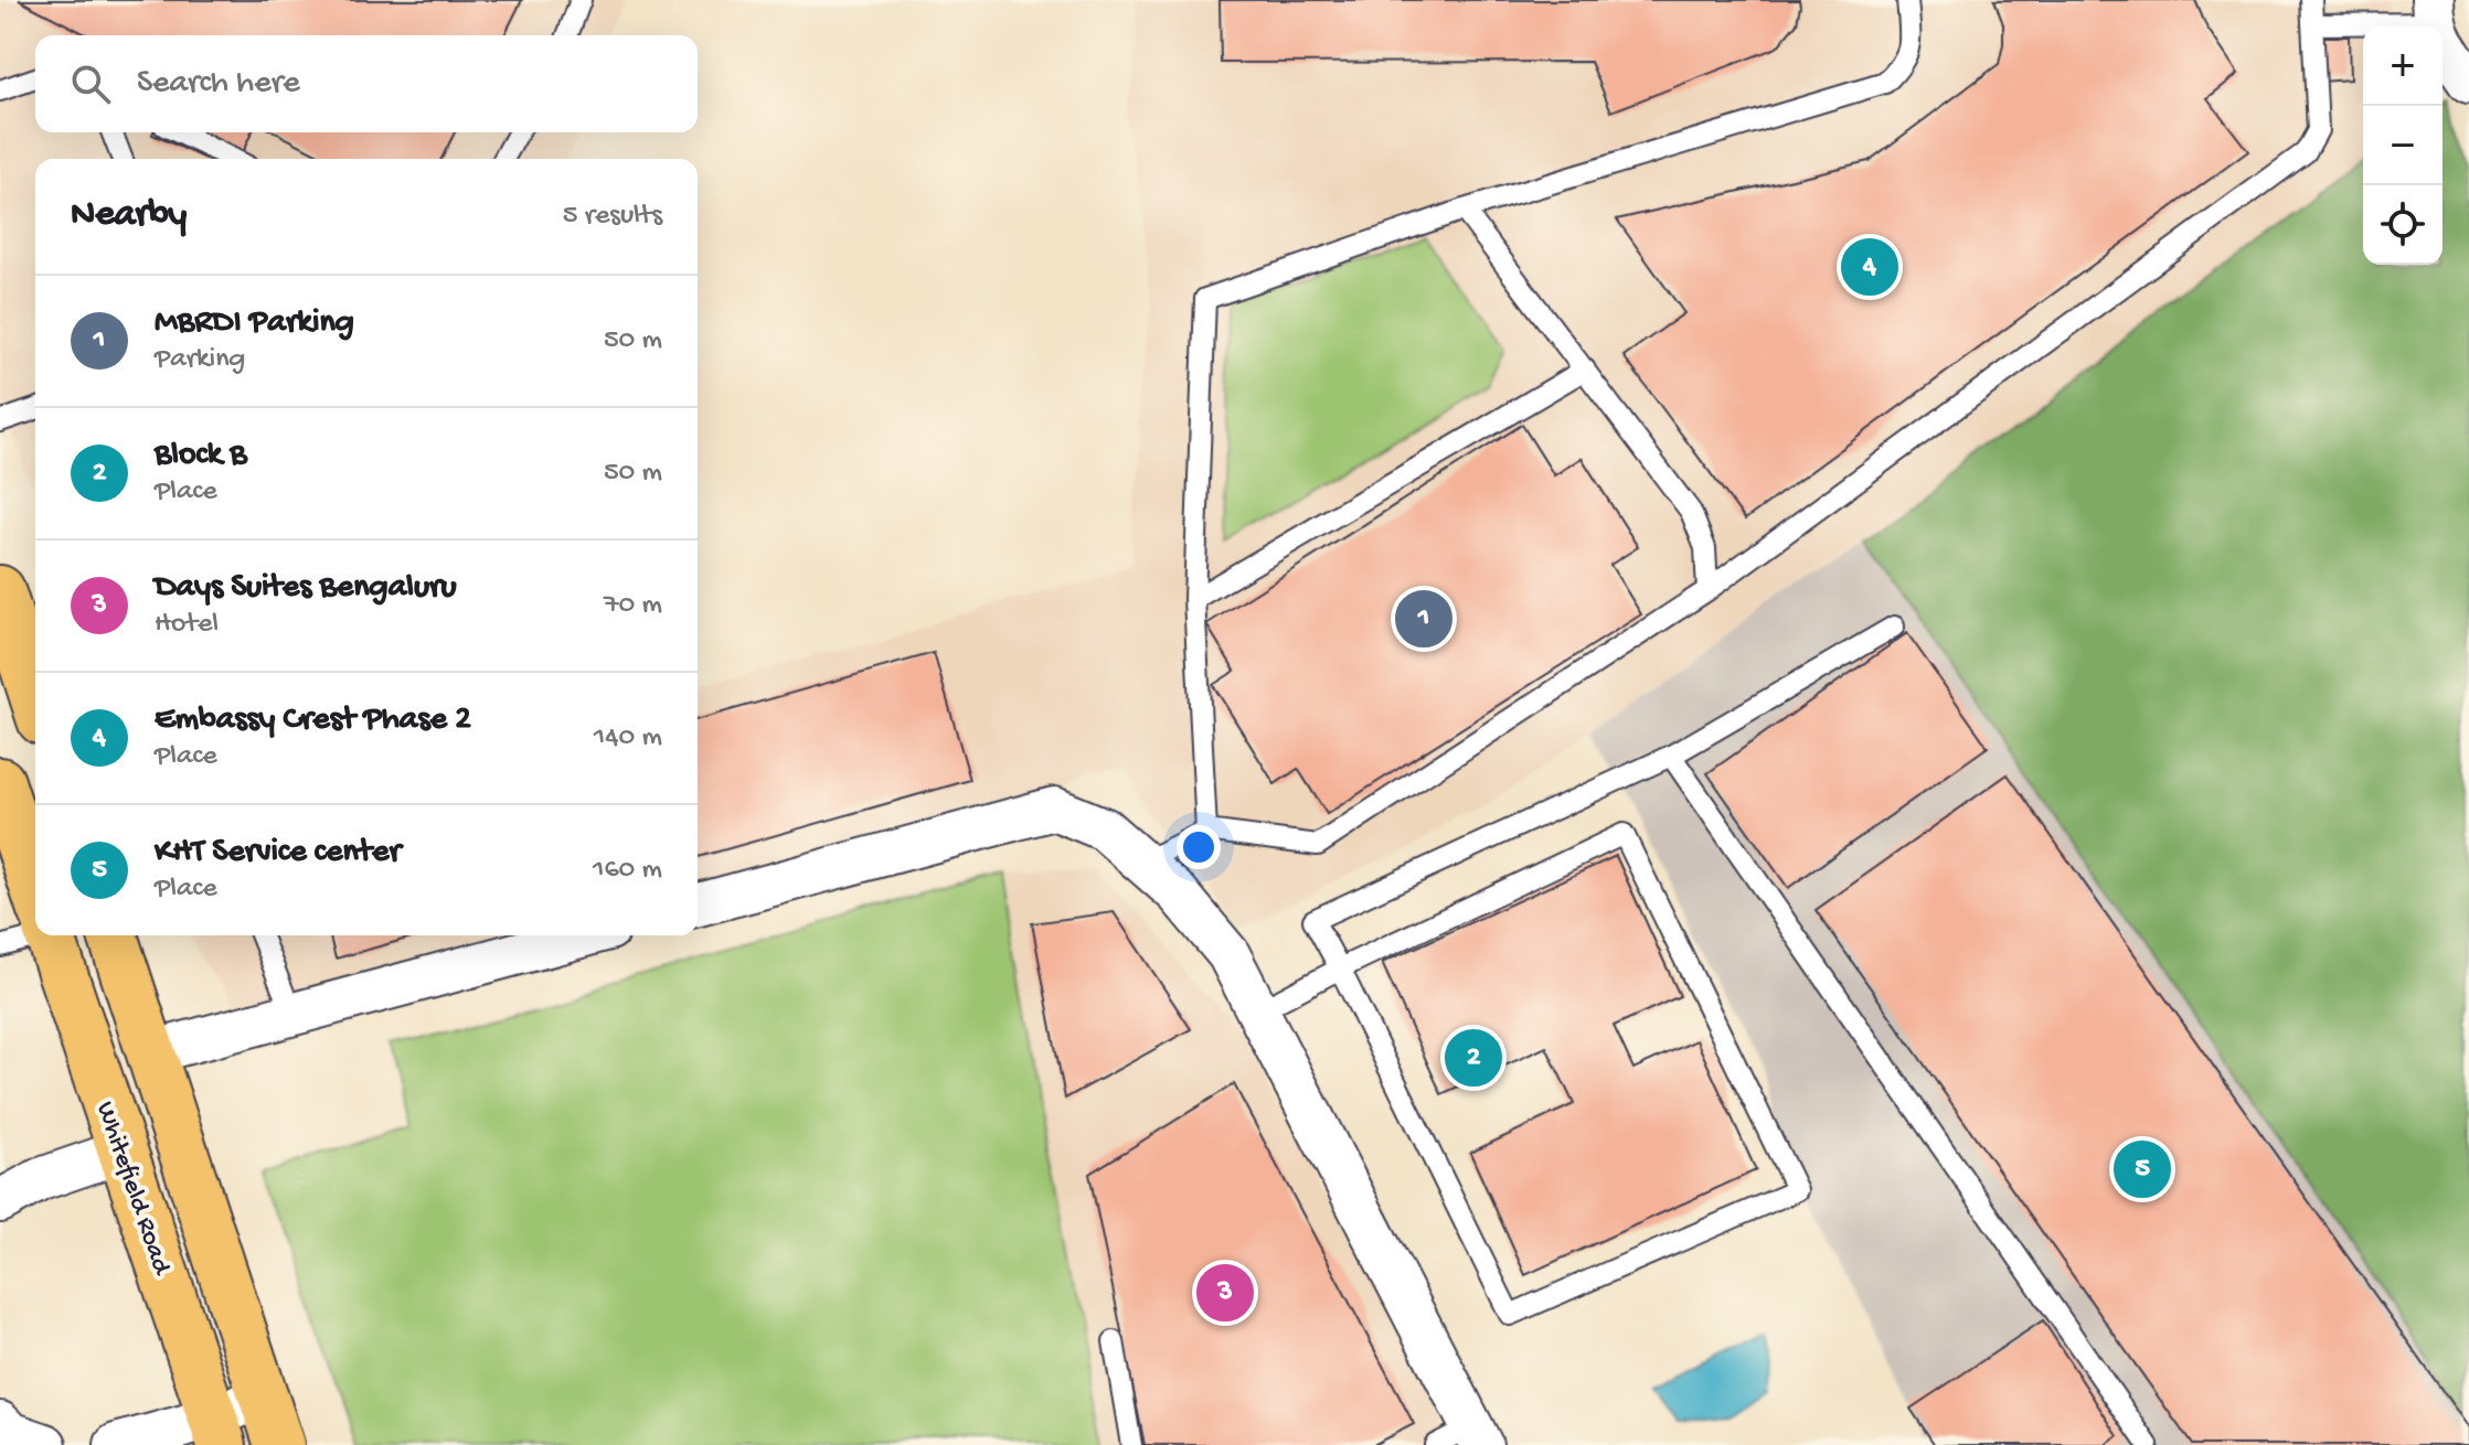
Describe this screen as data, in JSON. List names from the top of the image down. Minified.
{"streets":{"main road":["Whitefield Road"]},"page":{"map_buttons":["+","−"],"search":"Search here","heading":["Nearby","5 results"],"pins":["4","1","2","5","3"],"list":[{"mark":"1","name":"MBRDI Parking","note":"Parking","value":"50 m"},{"mark":"2","name":"Block B","note":"Place","value":"50 m"},{"mark":"3","name":"Days Suites Bengaluru","note":"Hotel","value":"70 m"},{"mark":"4","name":"Embassy Crest Phase 2","note":"Place","value":"140 m"},{"mark":"5","name":"KHT Service center","note":"Place","value":"160 m"}]}}
